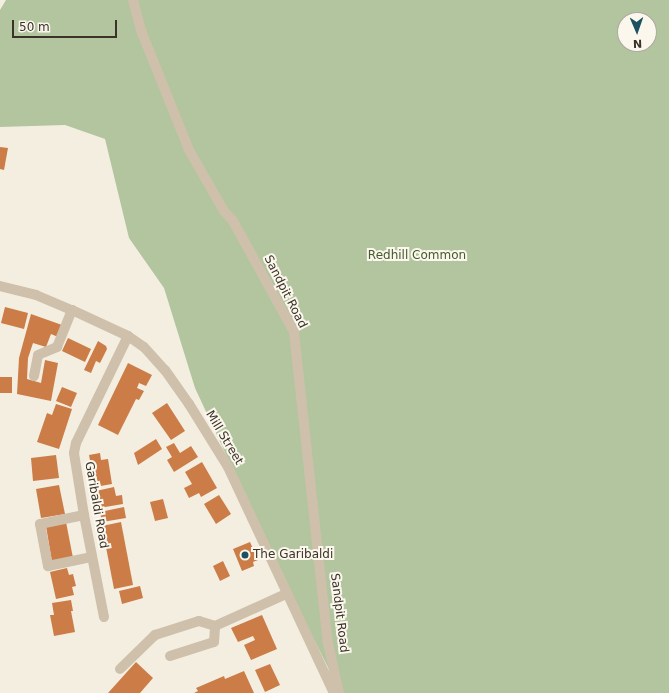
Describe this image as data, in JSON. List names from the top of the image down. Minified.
{"streets":{"street":["Sandpit Road","Mill Street","Garibaldi Road"]},"crossings":[["Mill Street","Garibaldi Road"]],"parks":["Redhill Common"],"places":["The Garibaldi"],"scale_bar":"50 m","north":"bottom"}
